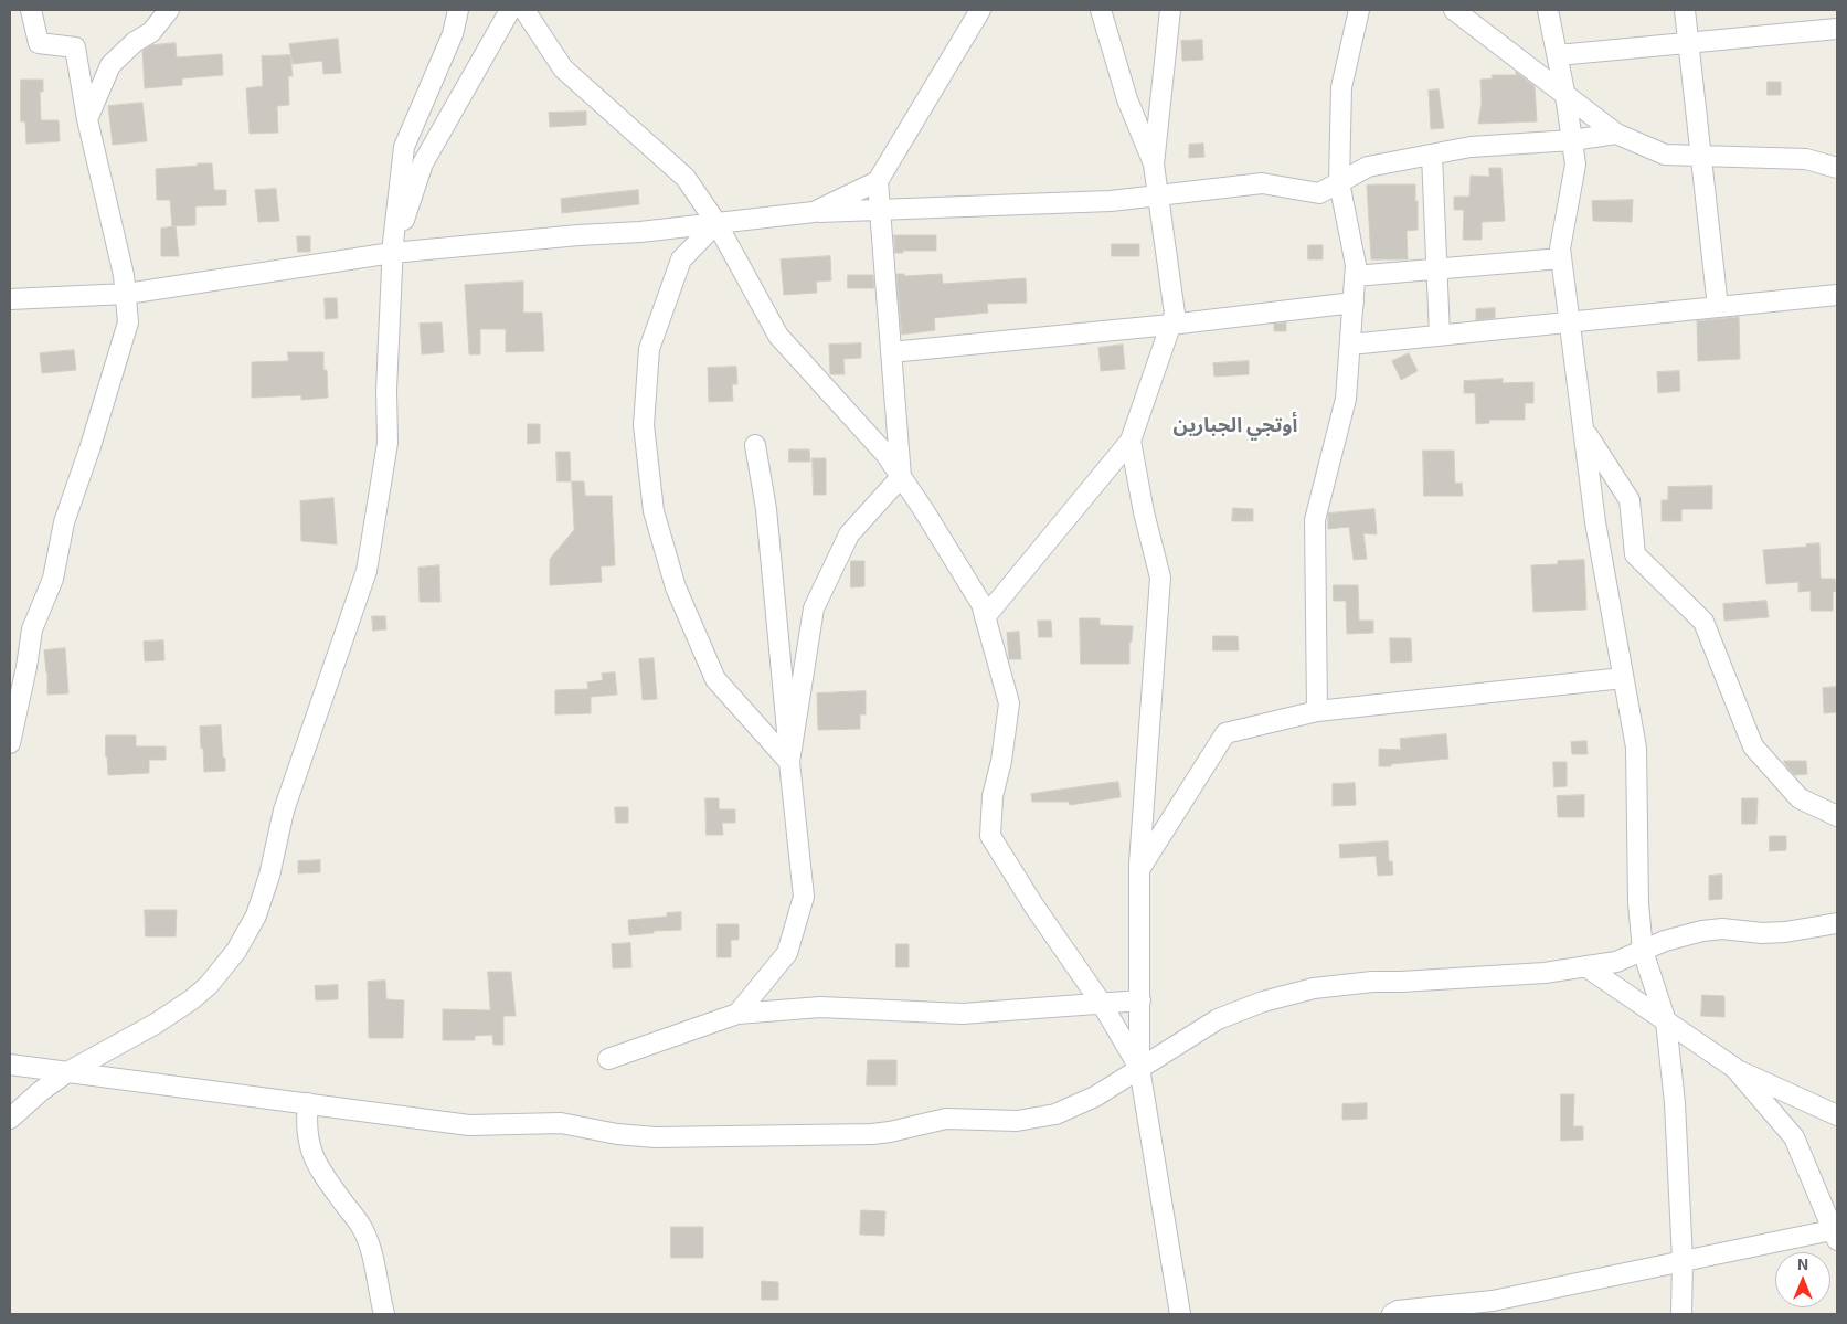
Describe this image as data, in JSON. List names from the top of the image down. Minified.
{"districts":["أوتجي الجبارين"],"north":"top"}
